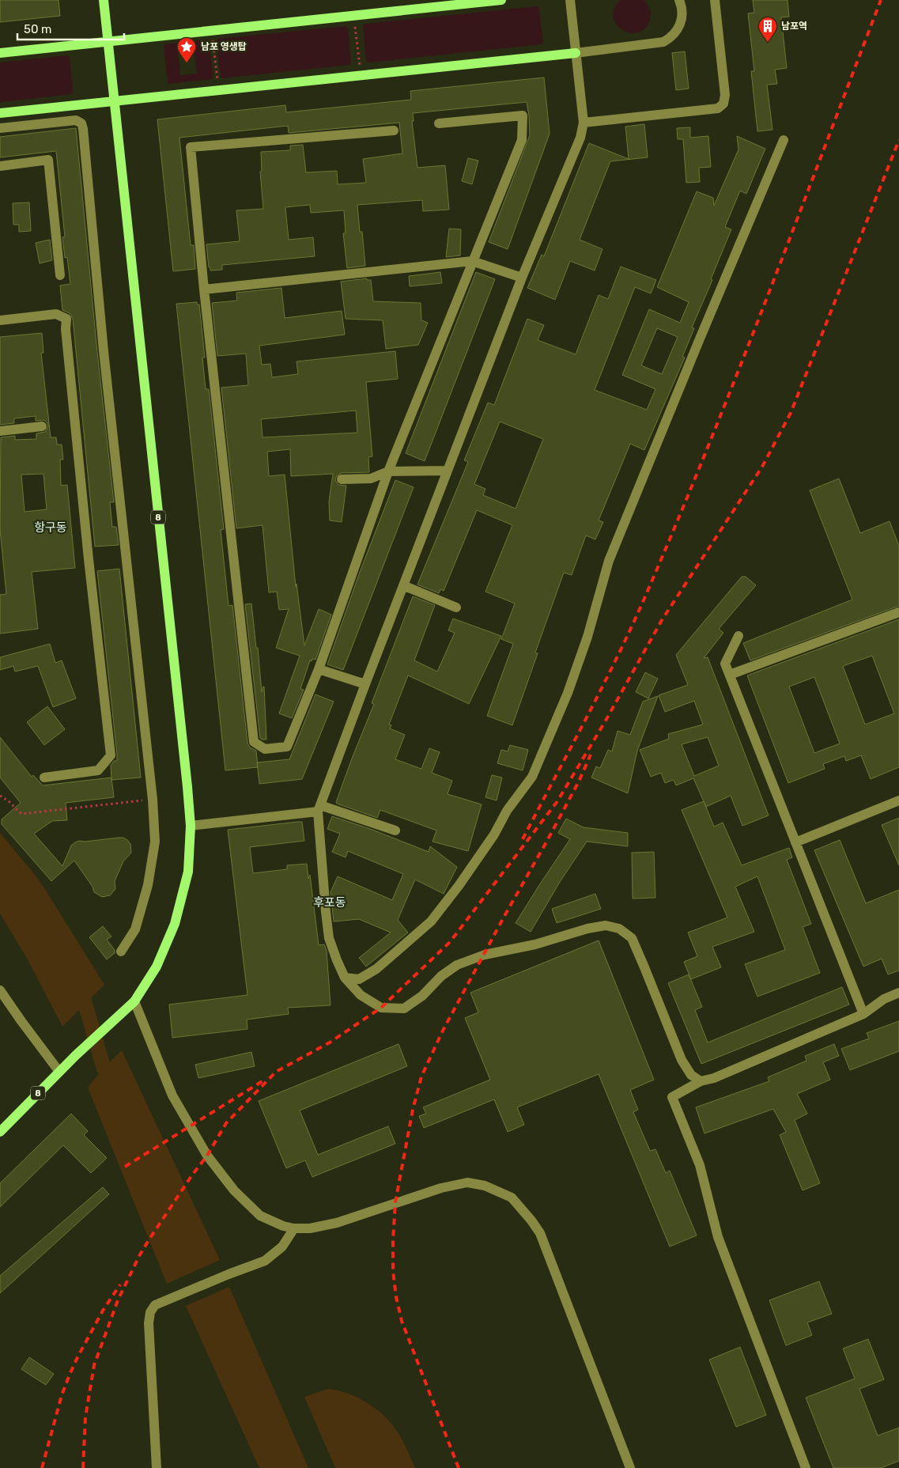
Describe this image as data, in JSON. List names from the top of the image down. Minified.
{"streets":{"main road":["8"]},"districts":["항구동","후포동"],"places":{"building":["남포역"],"place":["남포 영생탑"]},"scale_bar":"50 m"}
